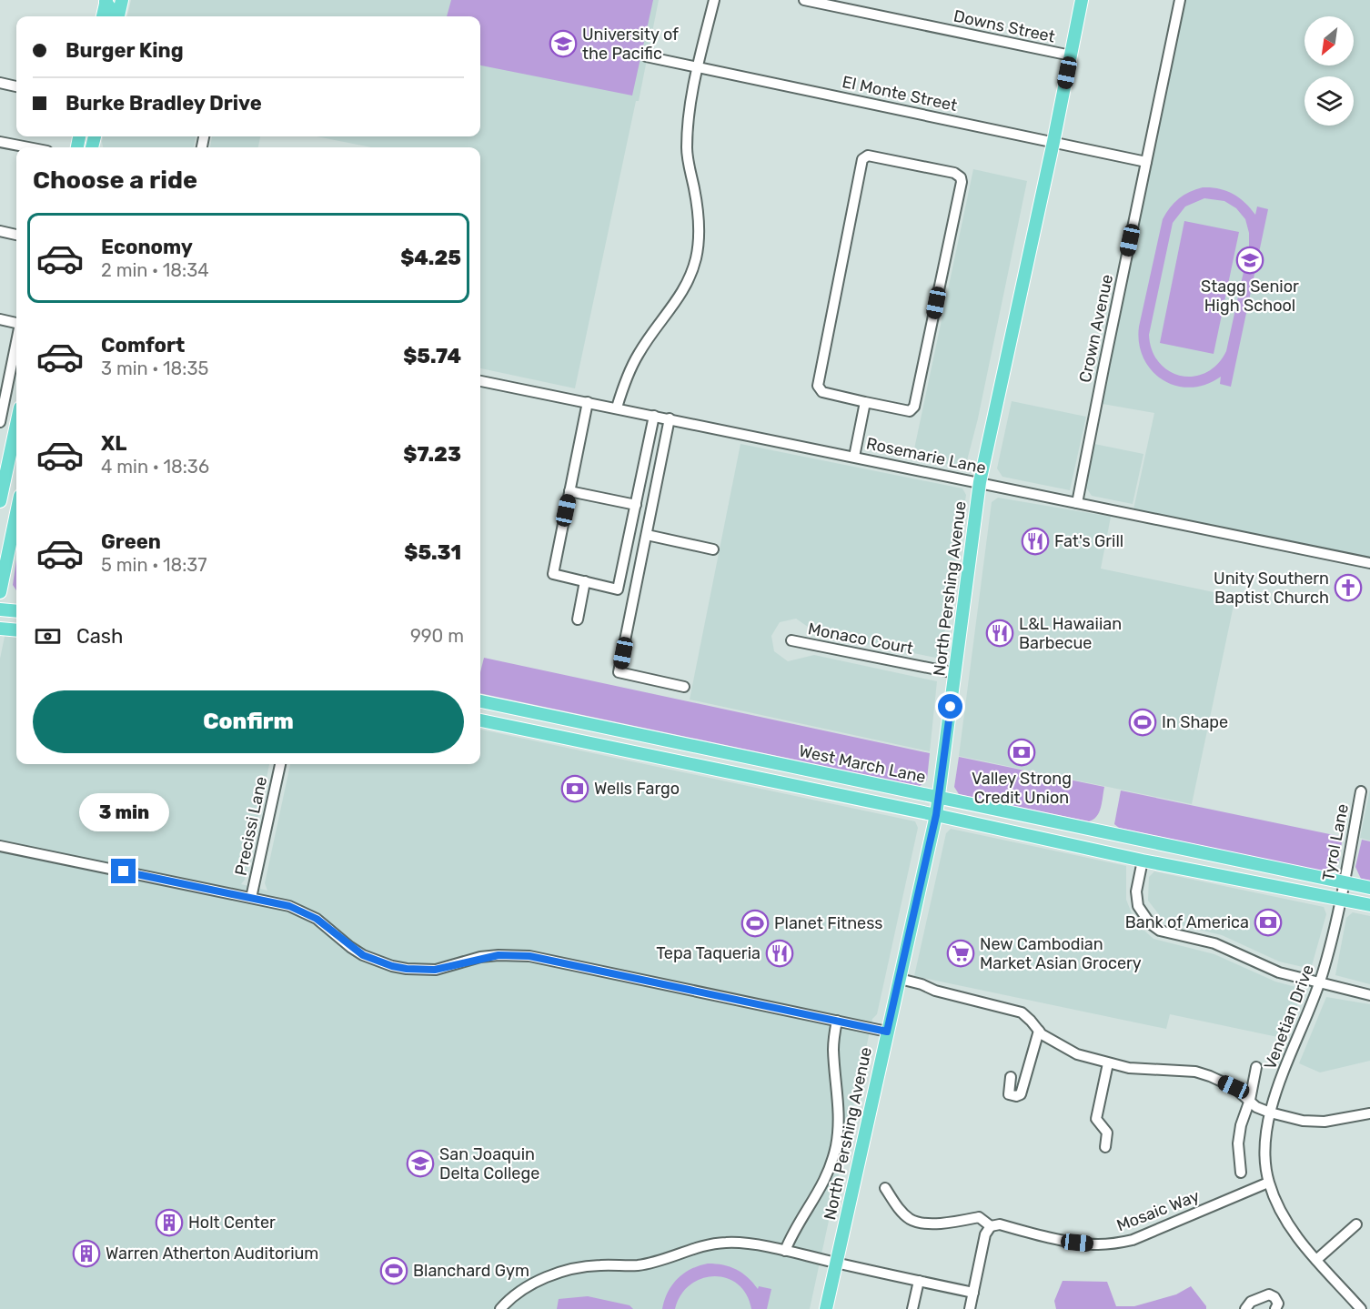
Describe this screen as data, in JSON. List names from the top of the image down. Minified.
{"streets":{"main road":["North Pershing Avenue","West March Lane"],"street":["Downs Street","El Monte Street","Crown Avenue","Rosemarie Lane","Monaco Court","Precissi Lane","Tyrol Lane","Venetian Drive","Mosaic Way"]},"crossings":[["Downs Street","North Pershing Avenue"],["El Monte Street","Crown Avenue"],["El Monte Street","North Pershing Avenue"],["Crown Avenue","Rosemarie Lane"],["Rosemarie Lane","North Pershing Avenue"],["North Pershing Avenue","Monaco Court"],["North Pershing Avenue","West March Lane"],["West March Lane","Tyrol Lane"],["Tyrol Lane","Venetian Drive"],["Venetian Drive","Mosaic Way"]],"places":{"school or university":["University of the Pacific","Stagg Senior High School","San Joaquin Delta College"],"restaurant":["Fat's Grill","L&L Hawaiian Barbecue","Tepa Taqueria"],"church":["Unity Southern Baptist Church"],"sports":["In Shape","Planet Fitness","Blanchard Gym"],"bank":["Valley Strong Credit Union","Wells Fargo","Bank of America"],"supermarket":["New Cambodian Market Asian Grocery"],"building":["Holt Center","Warren Atherton Auditorium"]},"north":"bottom left","page":{"banner":["Burger King","Burke Bradley Drive"],"heading":"Choose a ride","list":[{"name":"Economy","note":"2 min · 18:34","value":"$4.25"},{"name":"Comfort","note":"3 min · 18:35","value":"$5.74"},{"name":"XL","note":"4 min · 18:36","value":"$7.23"},{"name":"Green","note":"5 min · 18:37","value":"$5.31"}],"pay":["Cash","990 m"],"buttons":"Confirm","bubble":"3 min"}}
